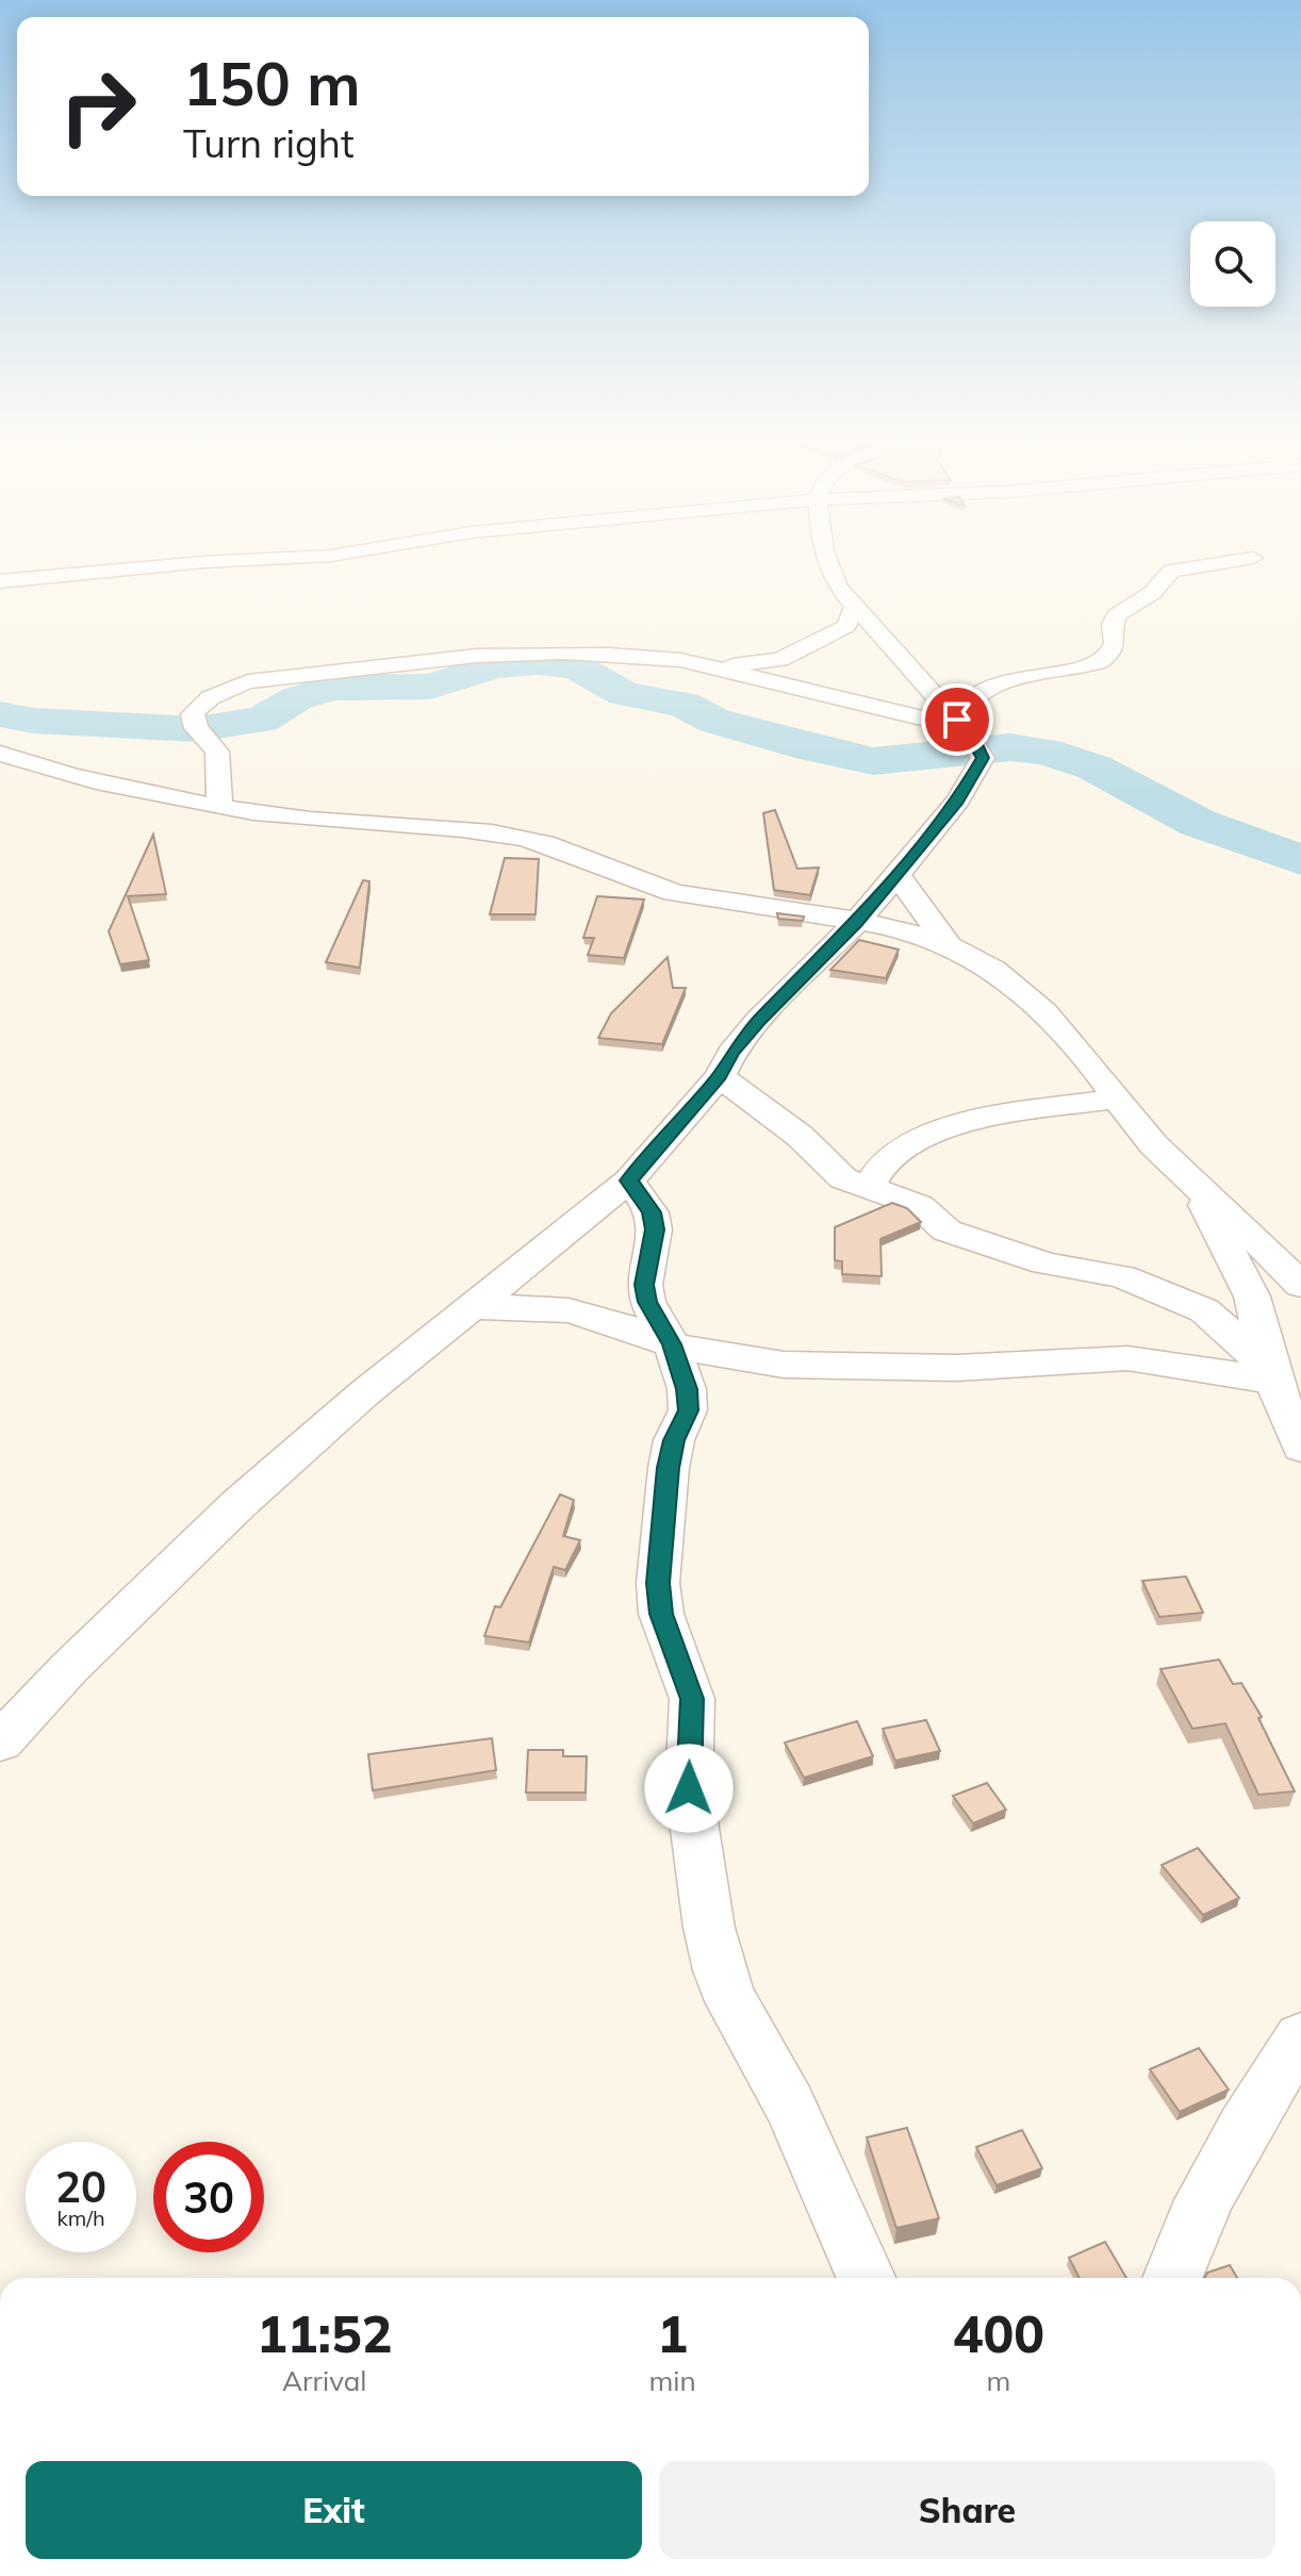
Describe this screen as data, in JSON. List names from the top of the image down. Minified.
{"page":{"turn":["150 m","Turn right"],"speed":"20 km/h","limit":"30","eta":["11:52","Arrival","1","min","400","m"],"buttons":["Exit","Share"]}}
